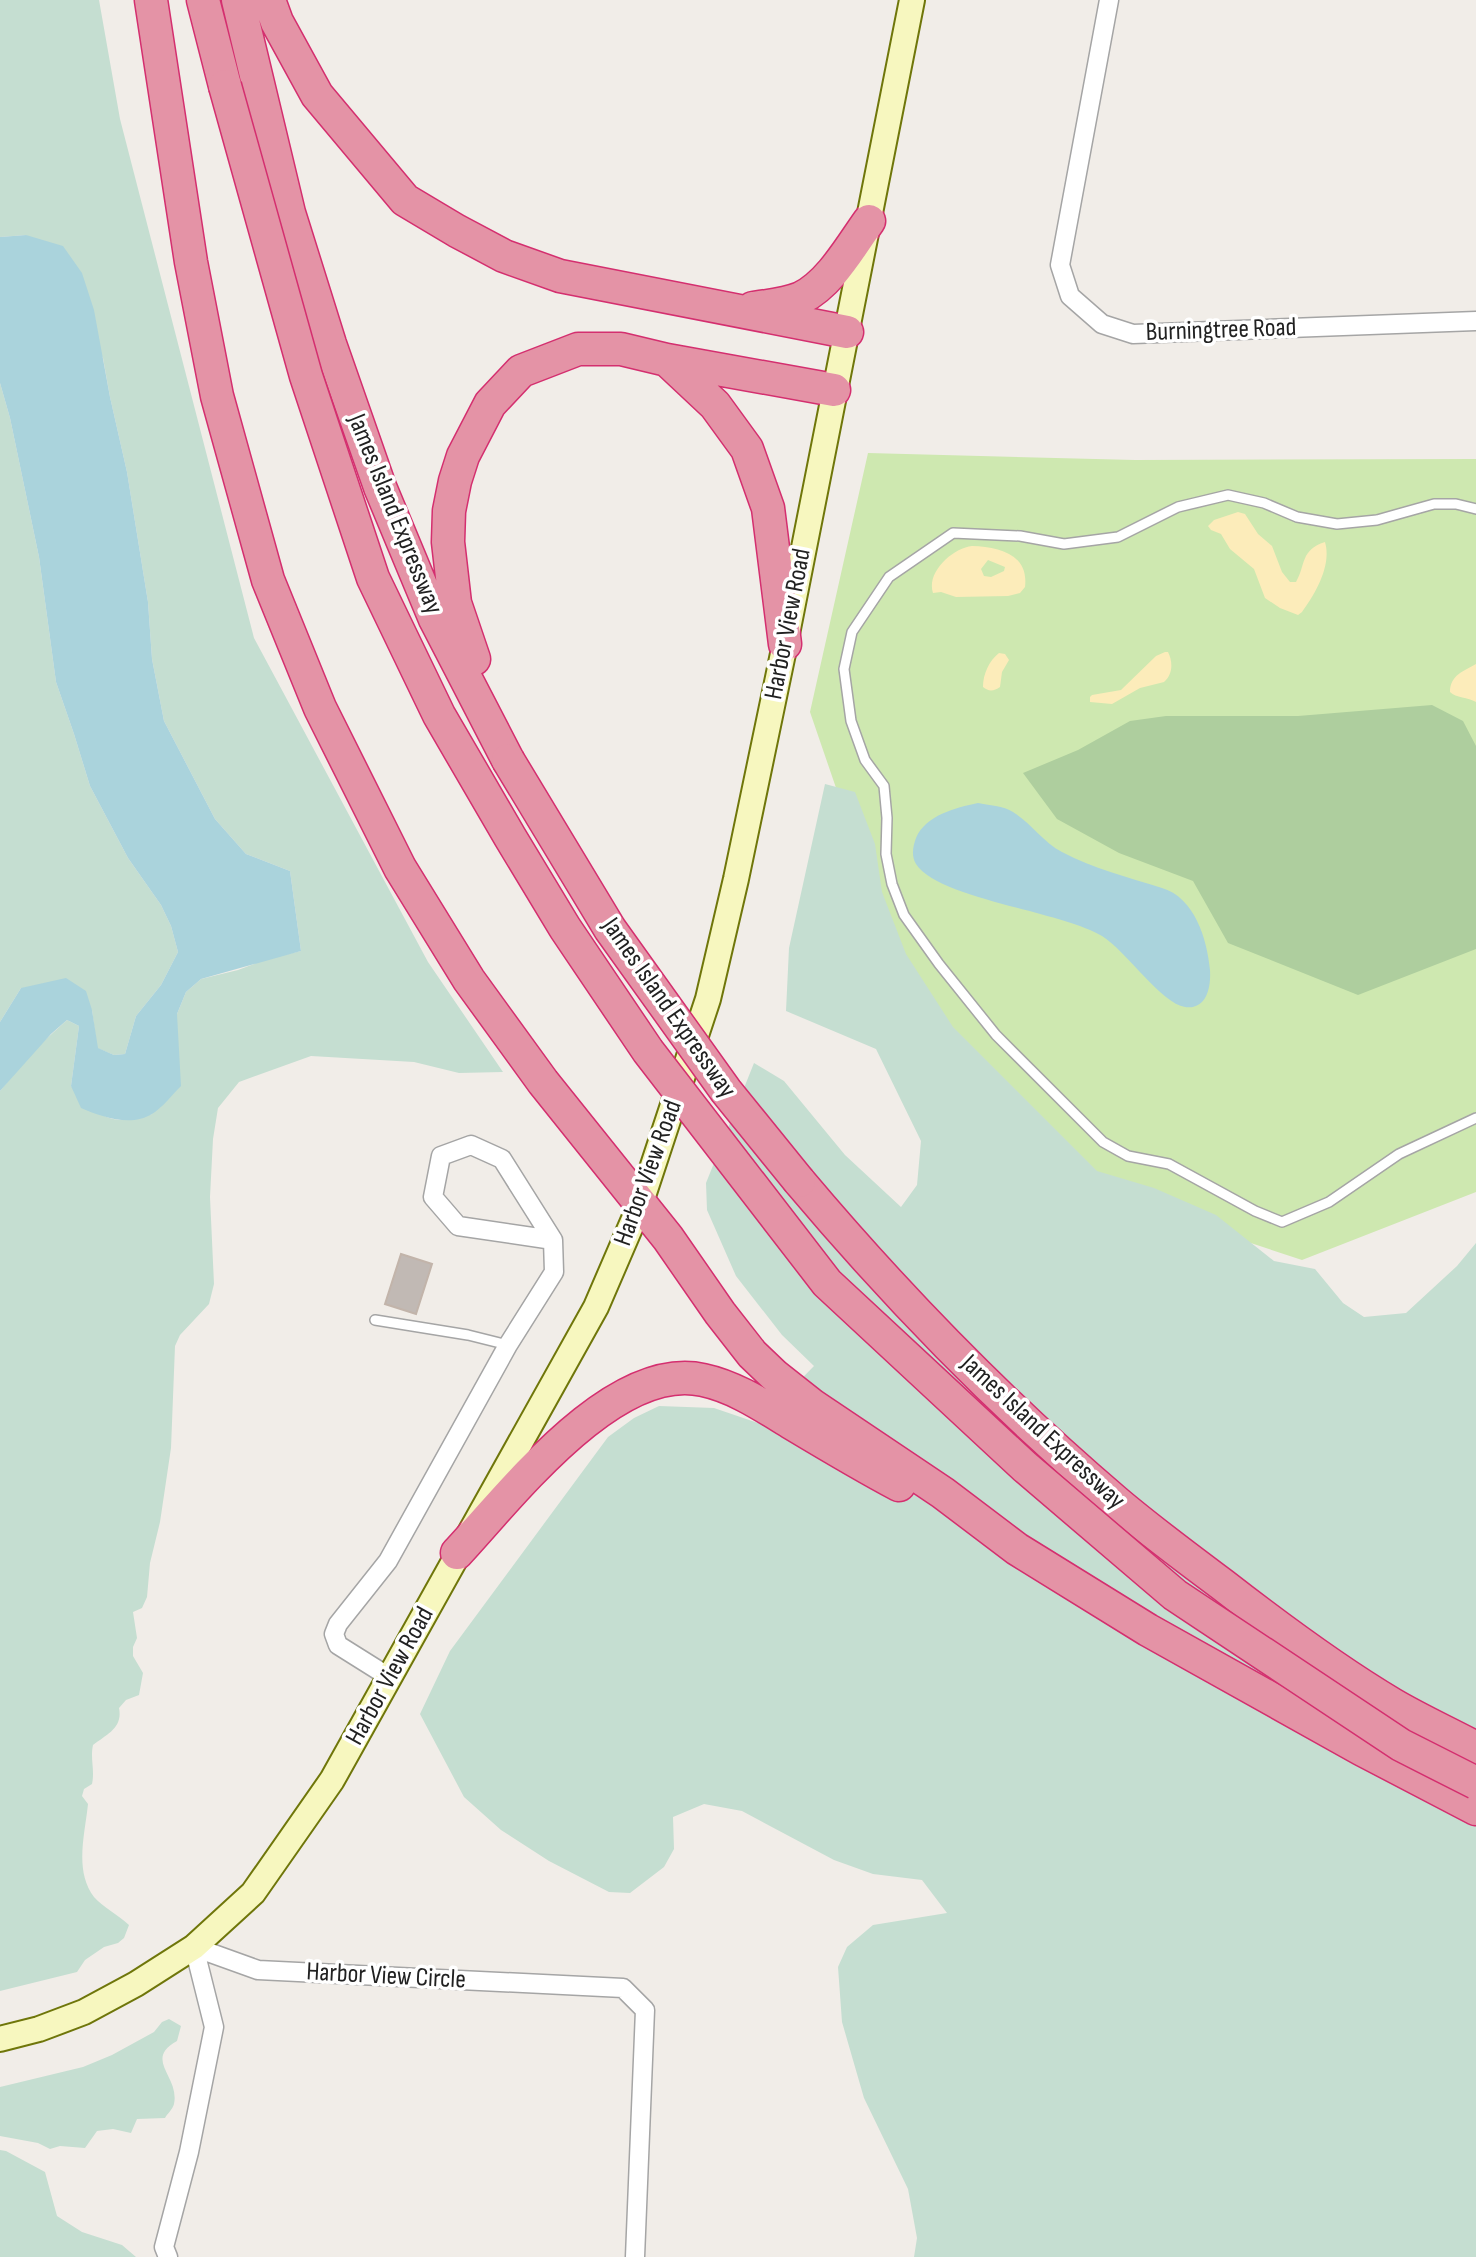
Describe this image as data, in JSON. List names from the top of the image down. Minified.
{"streets":{"highway":["James Island Expressway"],"main road":["Harbor View Road"],"street":["Burningtree Road","Harbor View Circle"]},"crossings":[["Harbor View Road","Harbor View Circle"]]}
